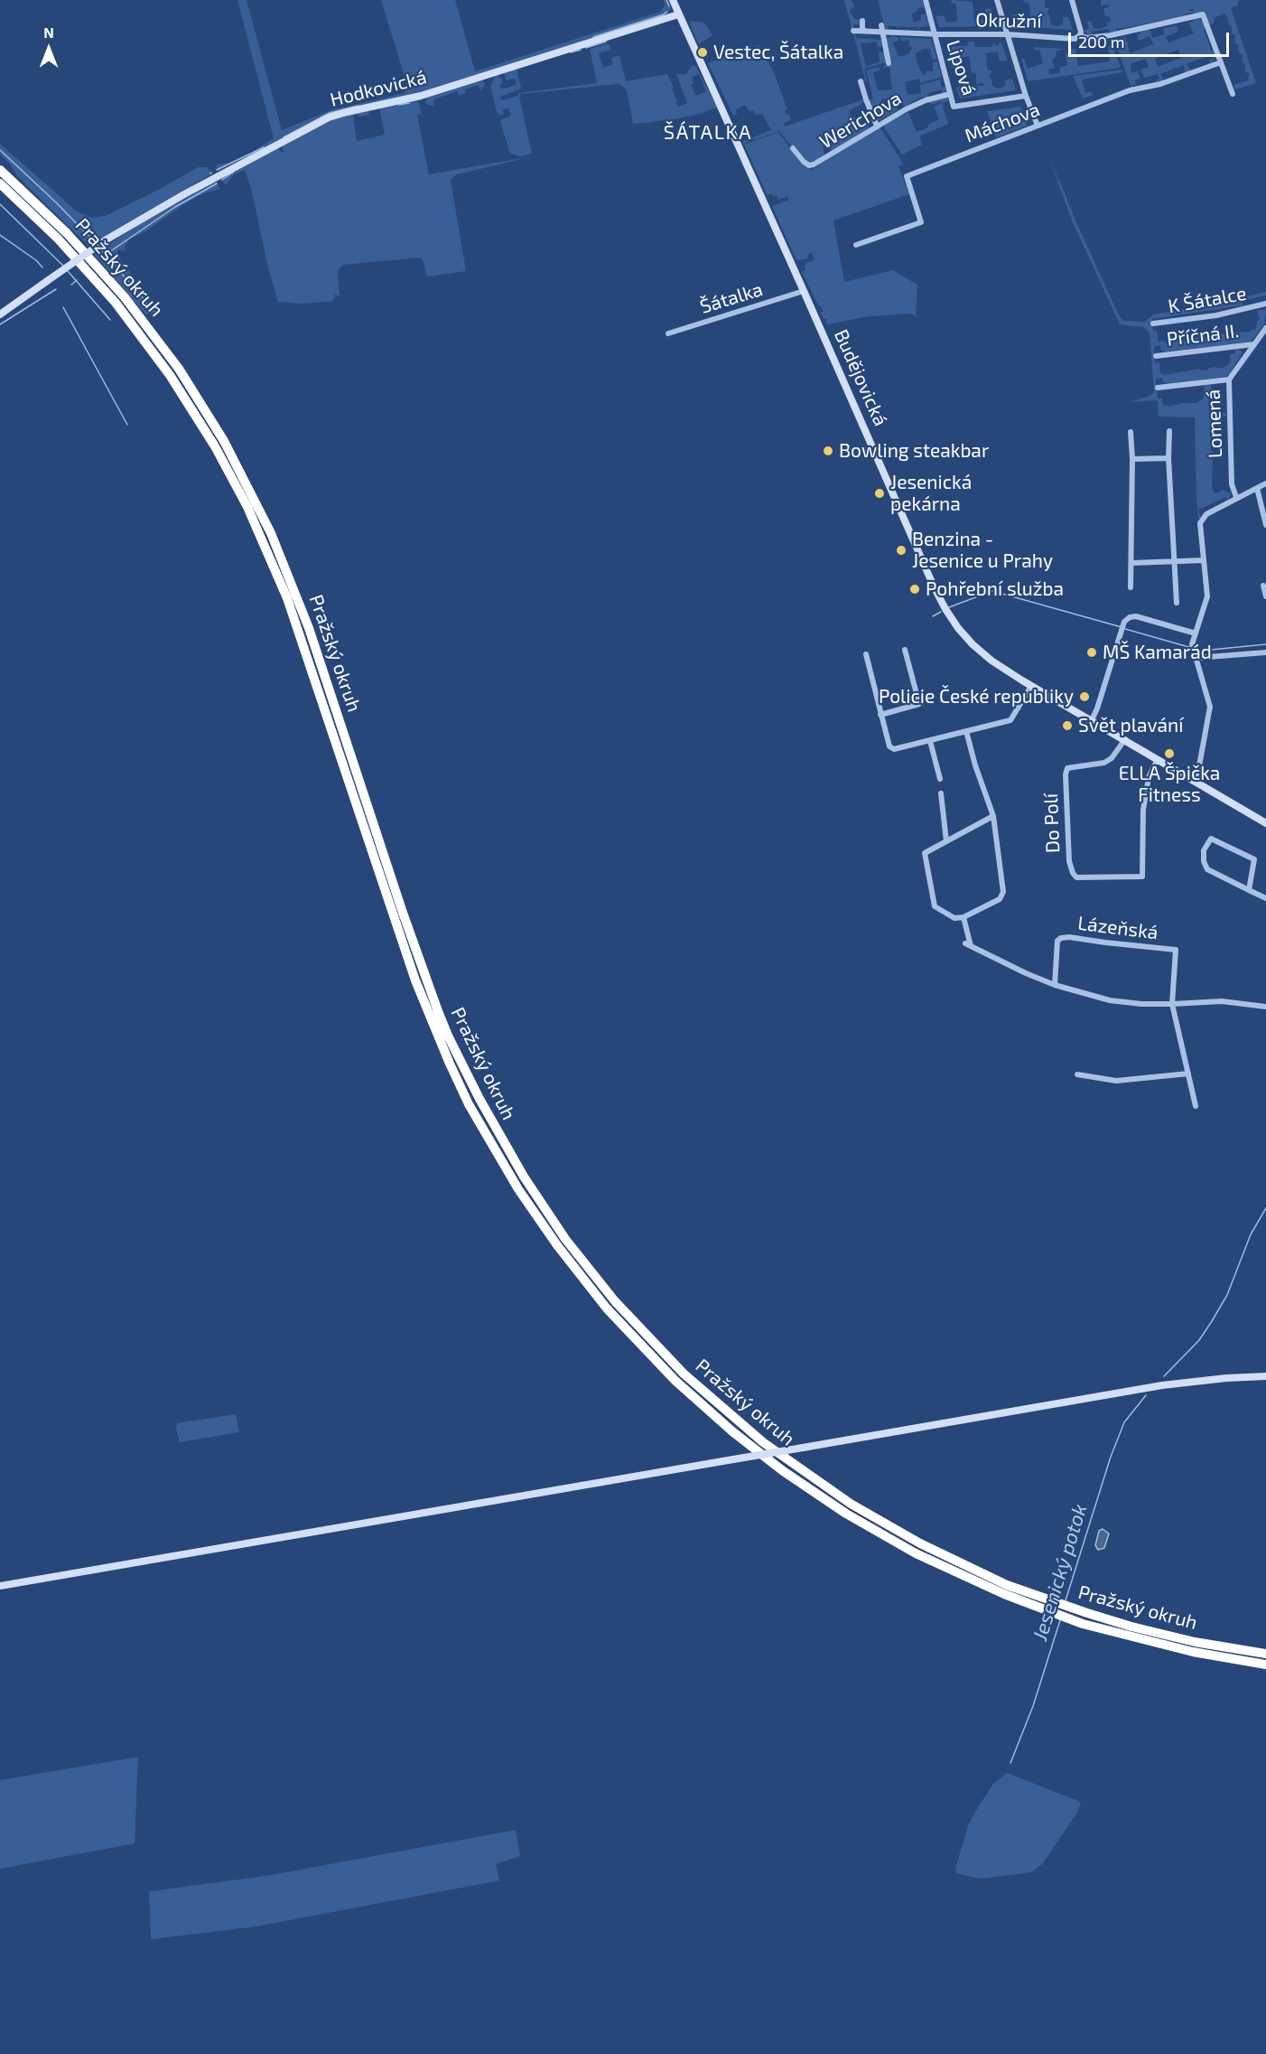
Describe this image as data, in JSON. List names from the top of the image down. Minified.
{"streets":{"highway":["Pražský okruh"],"main road":["Hodkovická","Budějovická"],"street":["Okružní","Lipová","Werichova","Máchova","Šátalka","K Šátalce","Příčná II.","Lomená","Do Polí","Lázeňská"]},"crossings":[["Okružní","Lipová"],["Okružní","Máchova"],["Lipová","Werichova"],["Hodkovická","Budějovická"],["Šátalka","Budějovická"],["Příčná II.","Lomená"],["Budějovická","Do Polí"]],"districts":["ŠÁTALKA"],"water":["Jesenický potok"],"places":["Vestec, Šátalka","Bowling steakbar","Jesenická pekárna","Benzina - Jesenice u Prahy","Pohřební služba","MŠ Kamarád","Policie České republiky","Svět plavání","ELLA Špička Fitness"],"scale_bar":"200 m","north":"top"}
